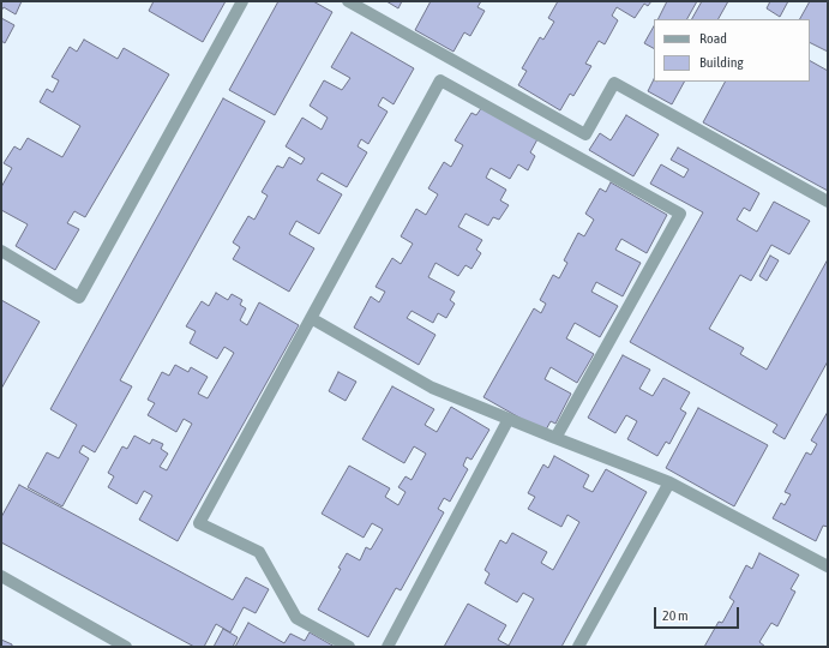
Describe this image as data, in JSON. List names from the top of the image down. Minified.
{"legend":["Road","Building"],"scale_bar":"20 m"}
